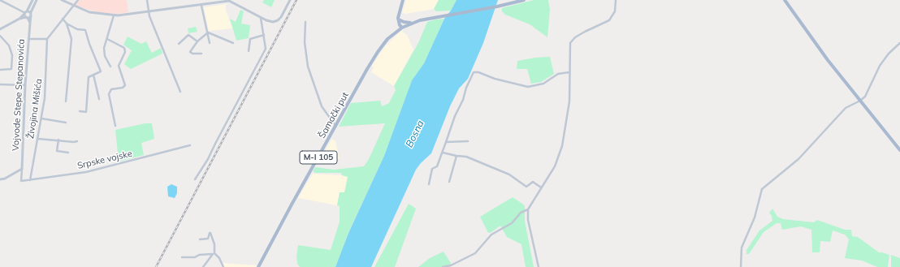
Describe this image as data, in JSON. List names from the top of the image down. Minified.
{"streets":{"main road":["Šamački put","M-I 105"],"street":["Vojvode Stepe Stepanovića","Živojina Mišića","Srpske vojske"]},"crossings":[["Vojvode Stepe Stepanovića","Srpske vojske"],["Živojina Mišića","Srpske vojske"],["Šamački put","M-I 105"]],"water":["Bosna"]}
